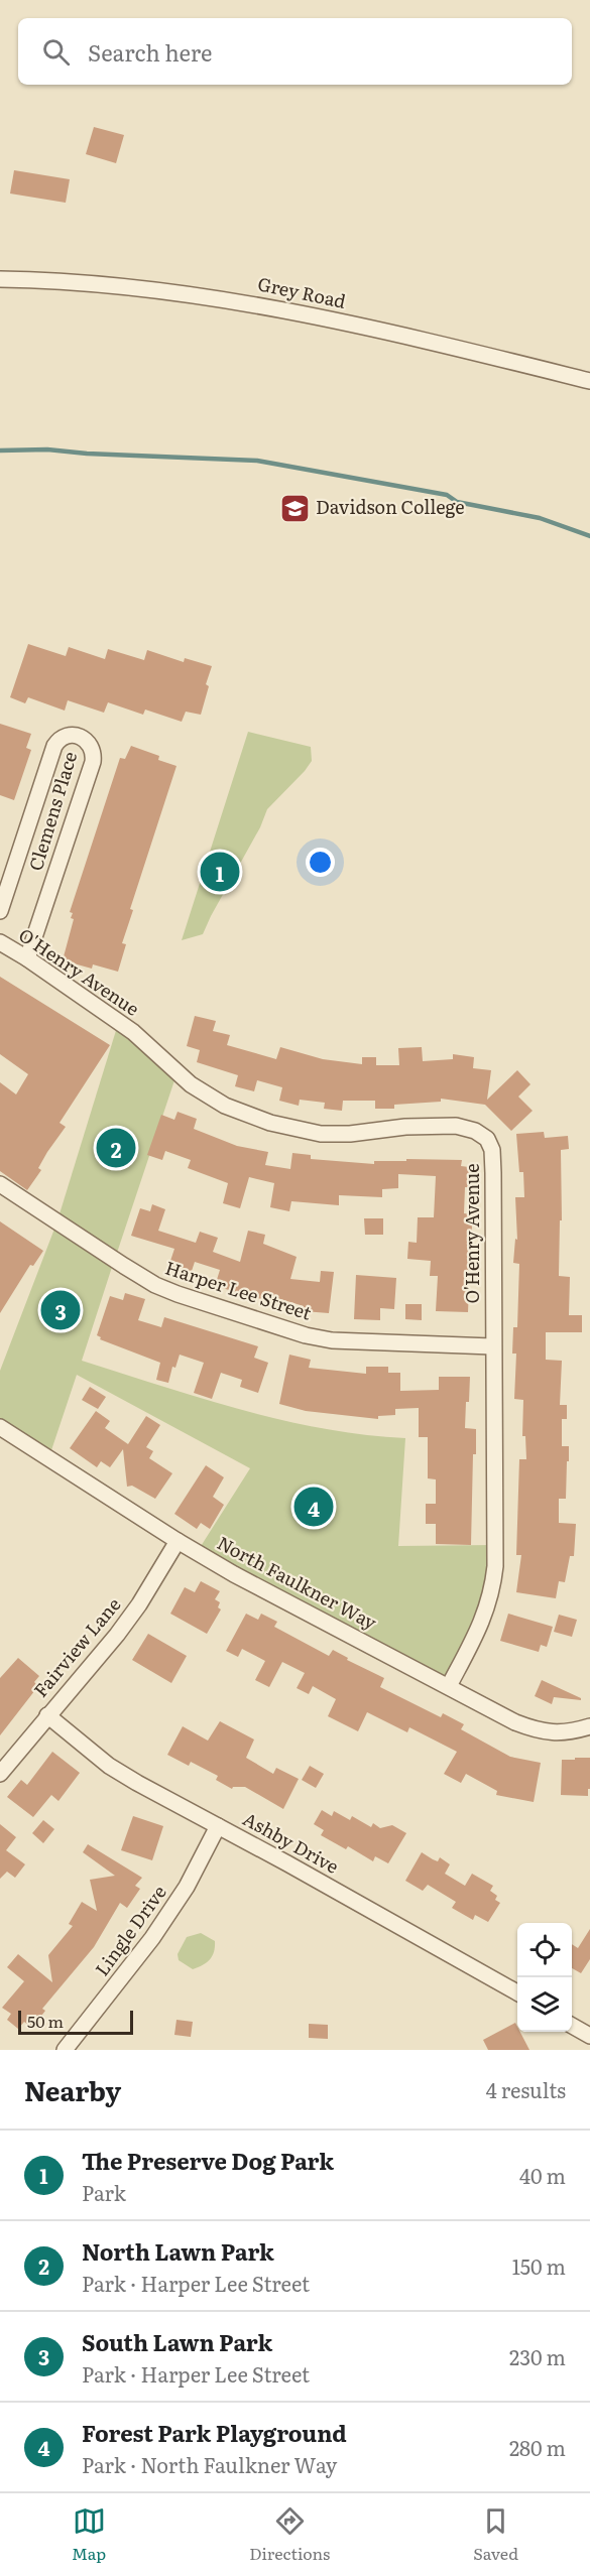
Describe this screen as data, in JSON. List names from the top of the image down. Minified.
{"streets":{"street":["Grey Road","Clemens Place","O'Henry Avenue","Harper Lee Street","North Faulkner Way","Fairview Lane","Ashby Drive","Lingle Drive"]},"crossings":[["Clemens Place","O'Henry Avenue"],["O'Henry Avenue","Harper Lee Street"],["O'Henry Avenue","North Faulkner Way"],["North Faulkner Way","Fairview Lane"],["Fairview Lane","Ashby Drive"],["Ashby Drive","Lingle Drive"]],"places":{"school or university":["Davidson College"]},"scale_bar":"50 m","page":{"search":"Search here","pins":["1","2","3","4"],"scale":"50 m","heading":["Nearby","4 results"],"list":[{"mark":"1","name":"The Preserve Dog Park","note":"Park","value":"40 m"},{"mark":"2","name":"North Lawn Park","note":"Park · Harper Lee Street","value":"150 m"},{"mark":"3","name":"South Lawn Park","note":"Park · Harper Lee Street","value":"230 m"},{"mark":"4","name":"Forest Park Playground","note":"Park · North Faulkner Way","value":"280 m"}],"nav":["Map","Directions","Saved"]}}
